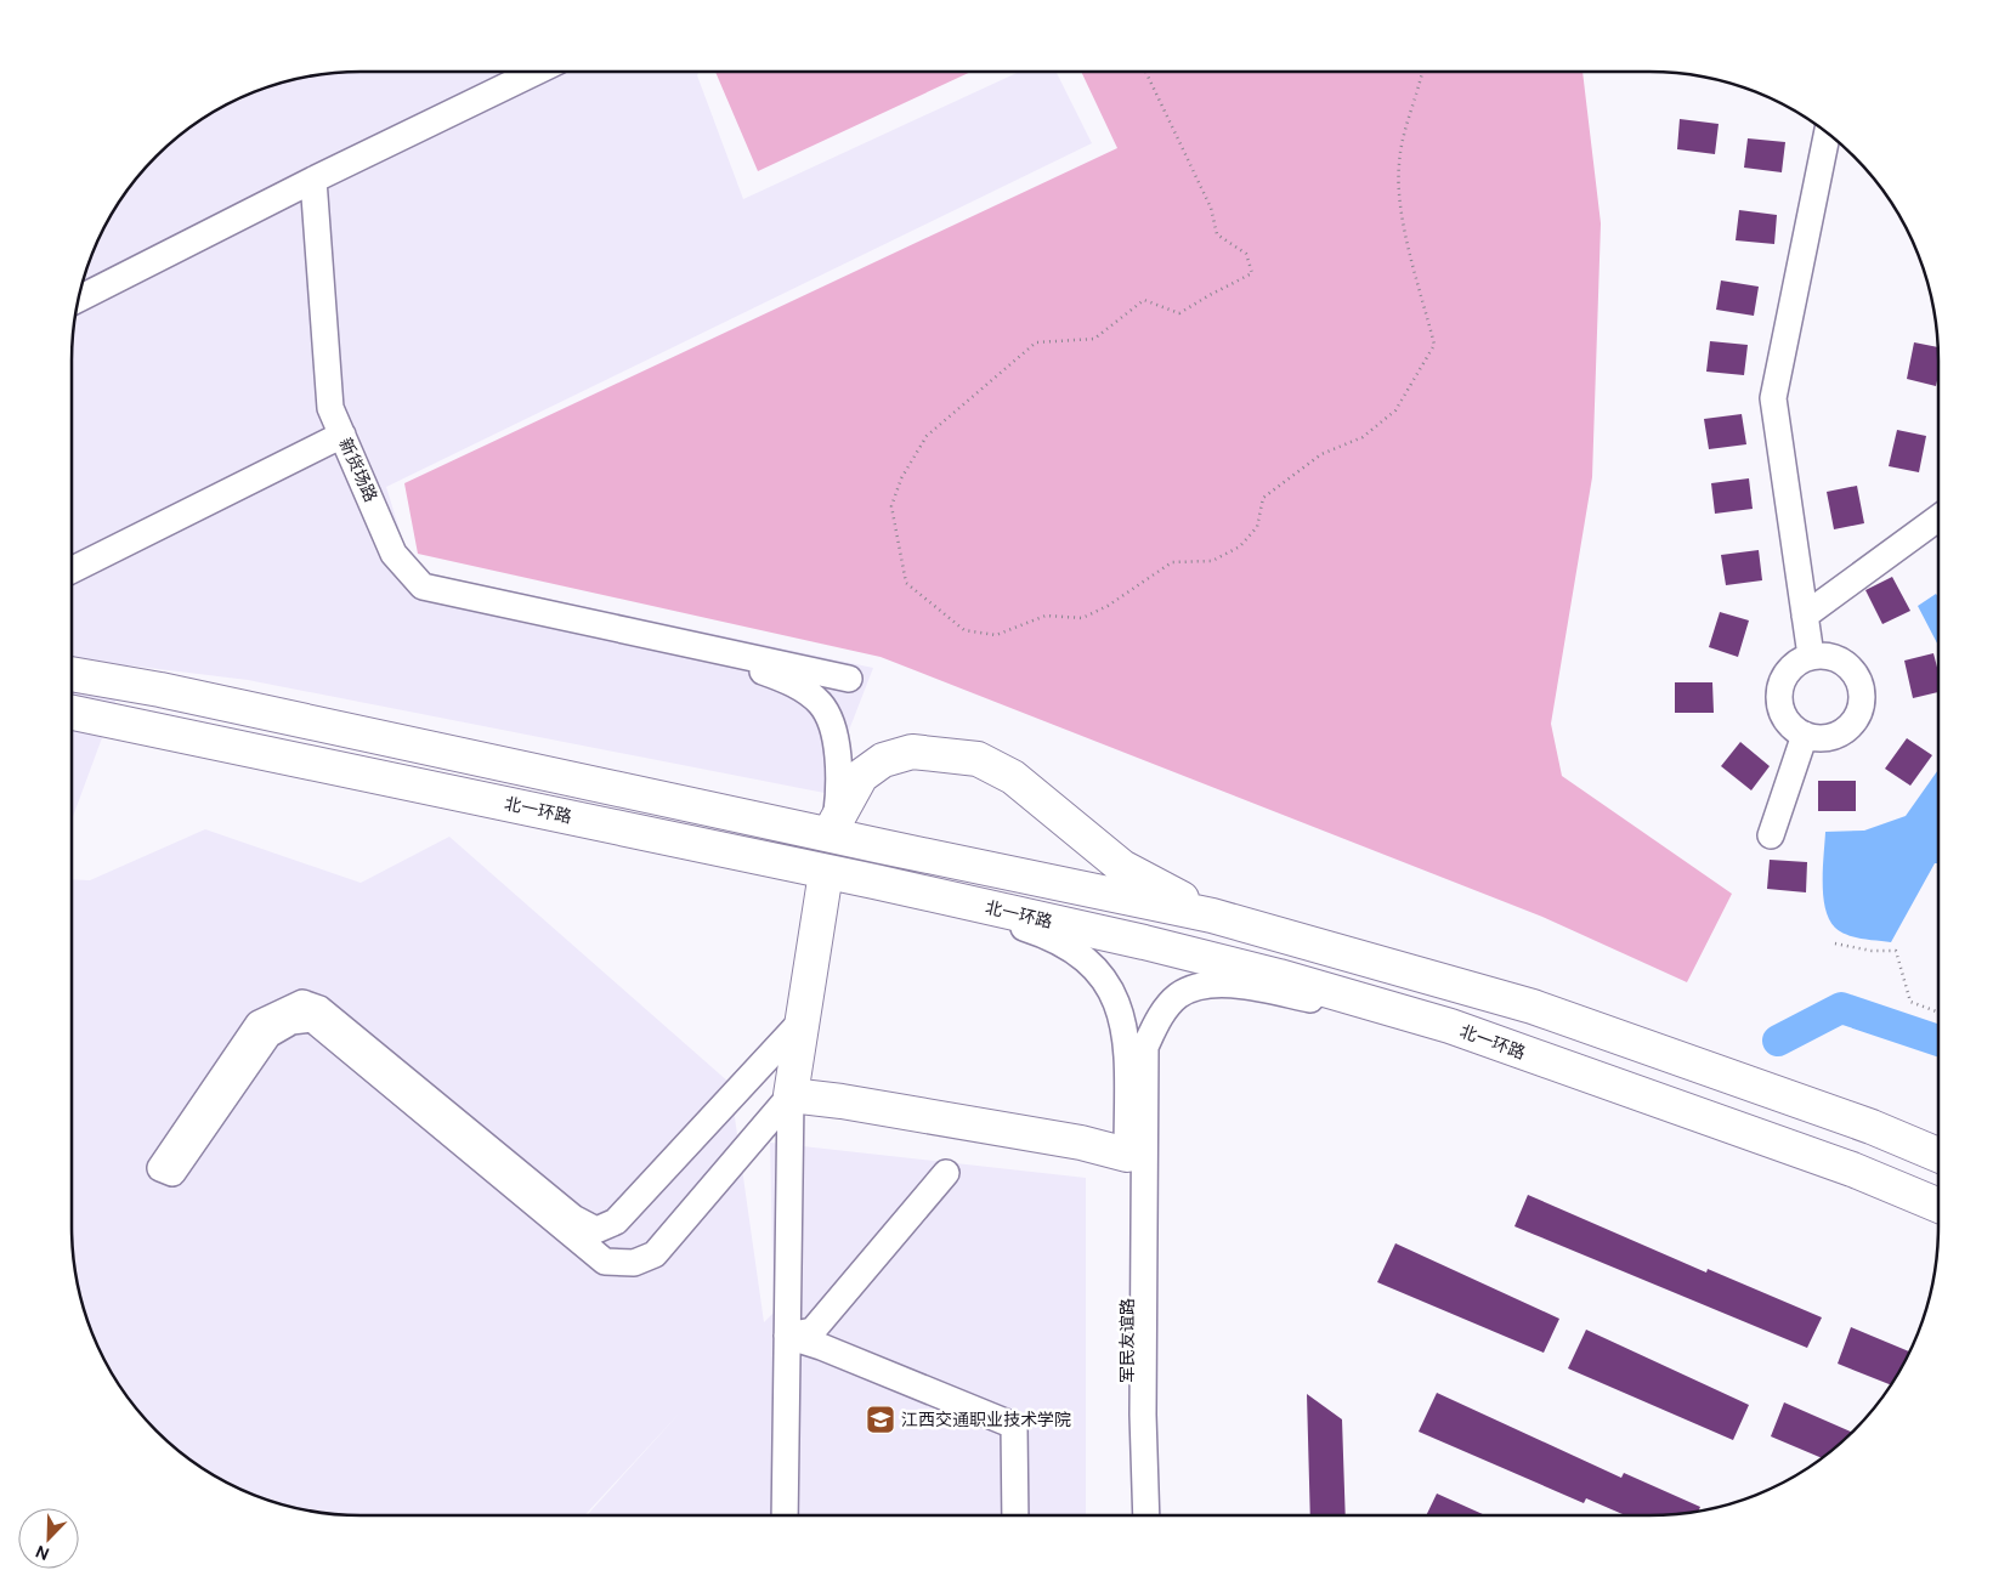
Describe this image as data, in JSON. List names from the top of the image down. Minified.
{"streets":{"highway":["北一环路"],"street":["新货场路","军民友谊路"]},"places":{"school or university":["江西交通职业技术学院"]},"north":"bottom left"}
